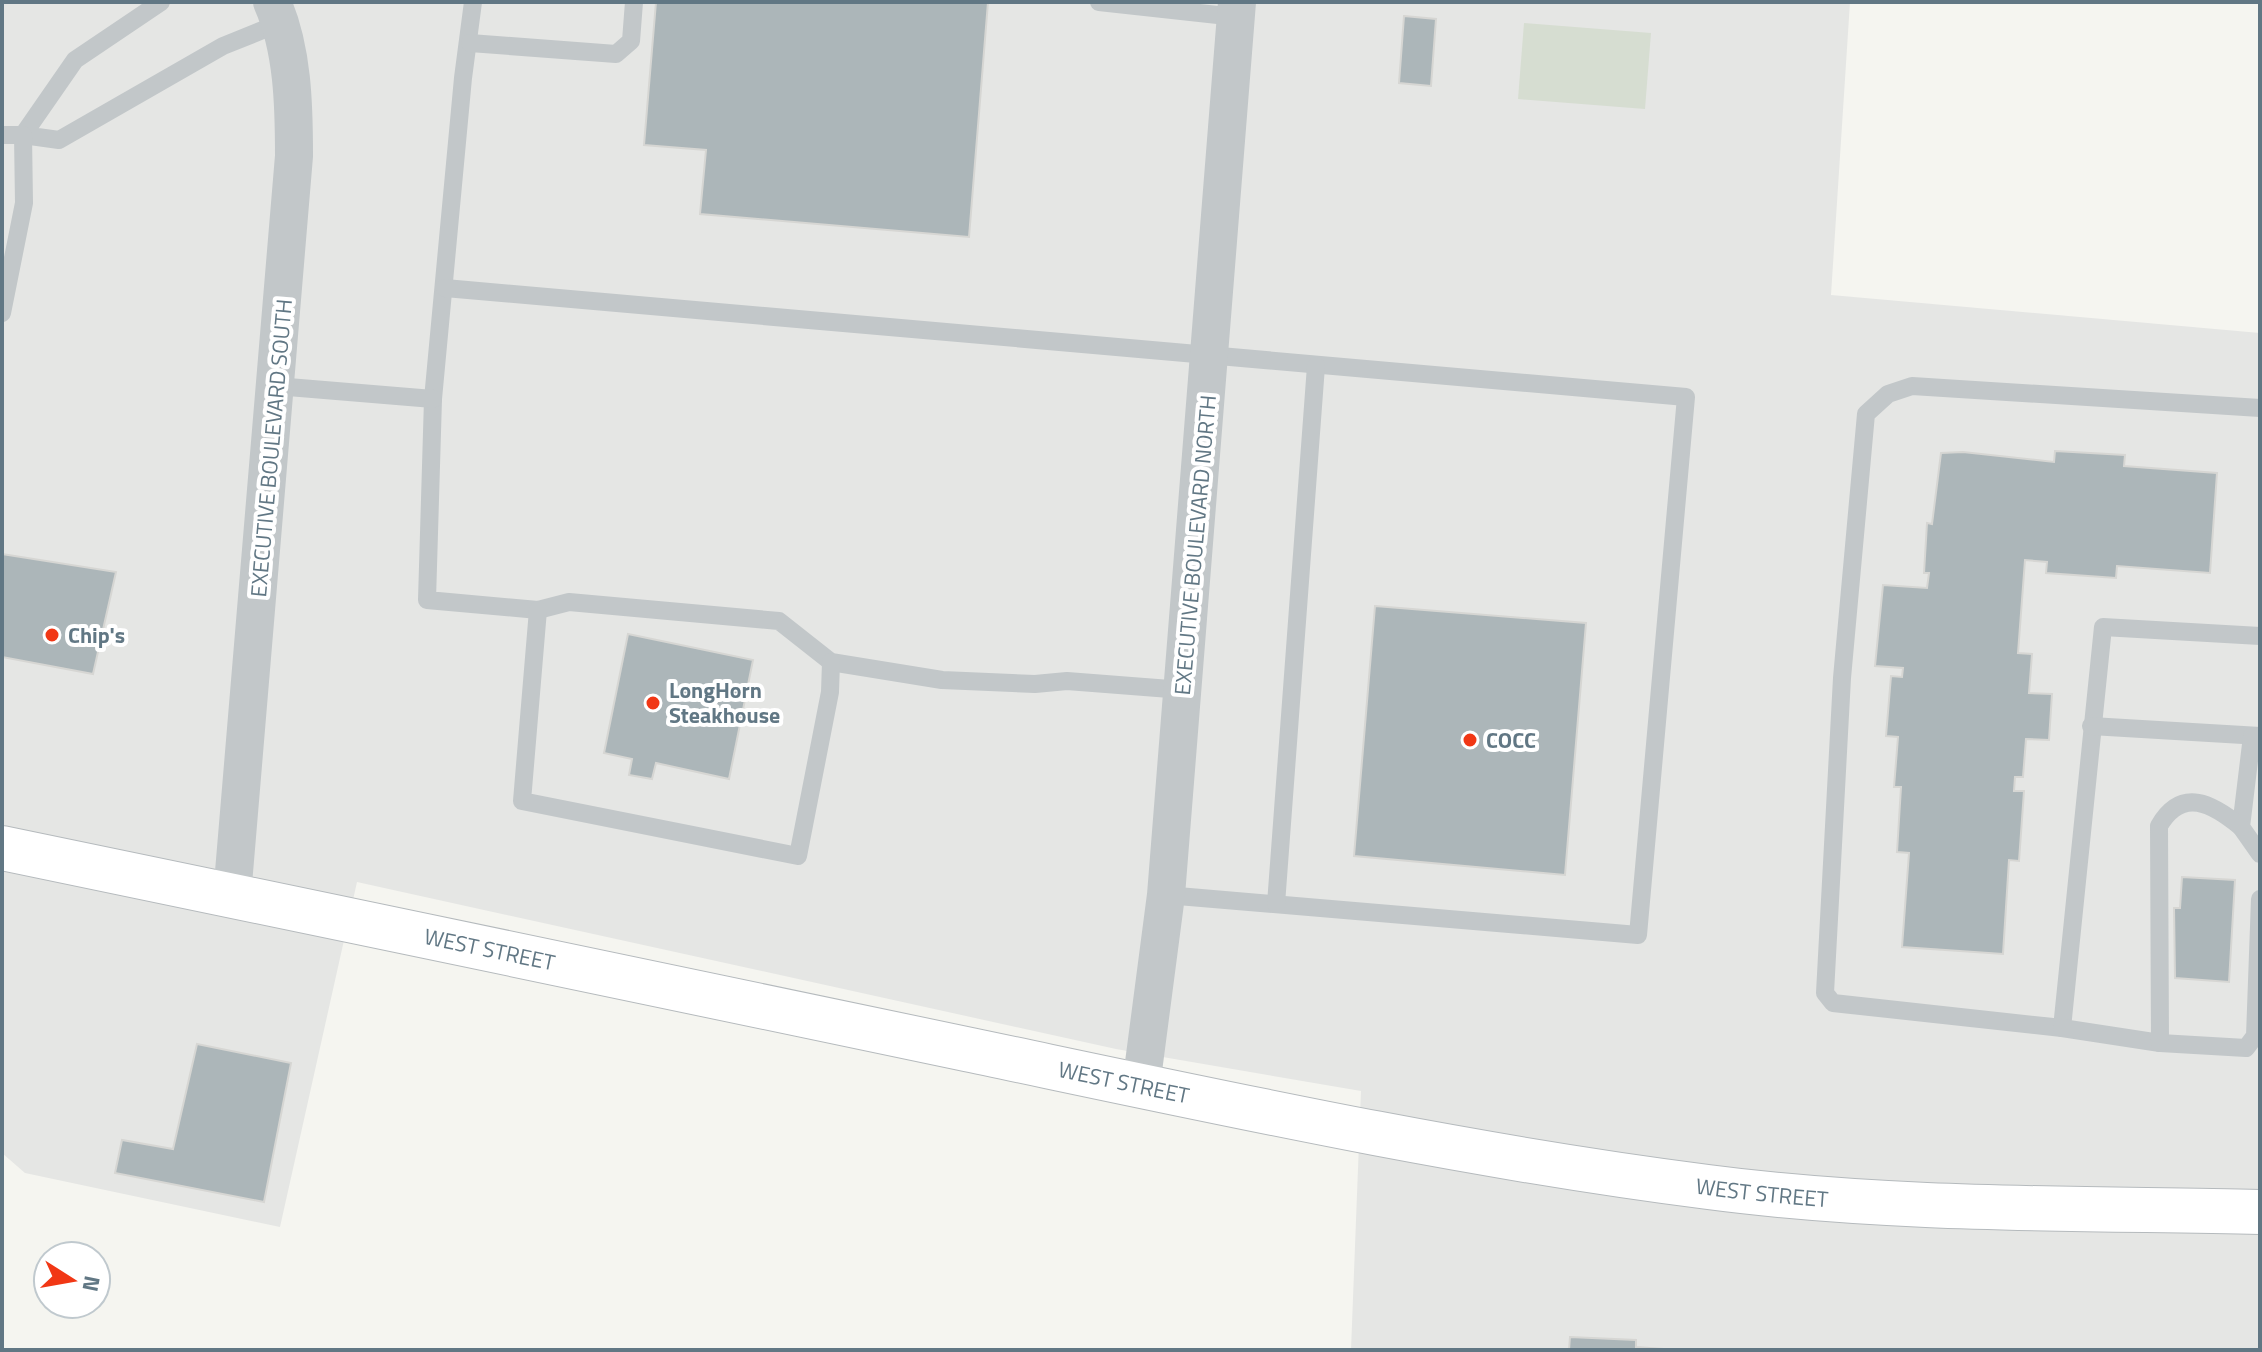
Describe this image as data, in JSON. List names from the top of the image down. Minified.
{"streets":{"main road":["WEST STREET"],"street":["EXECUTIVE BOULEVARD SOUTH","EXECUTIVE BOULEVARD NORTH"]},"crossings":[["EXECUTIVE BOULEVARD SOUTH","WEST STREET"],["EXECUTIVE BOULEVARD NORTH","WEST STREET"]],"places":["Chip's","LongHorn Steakhouse","COCC"],"north":"right"}
